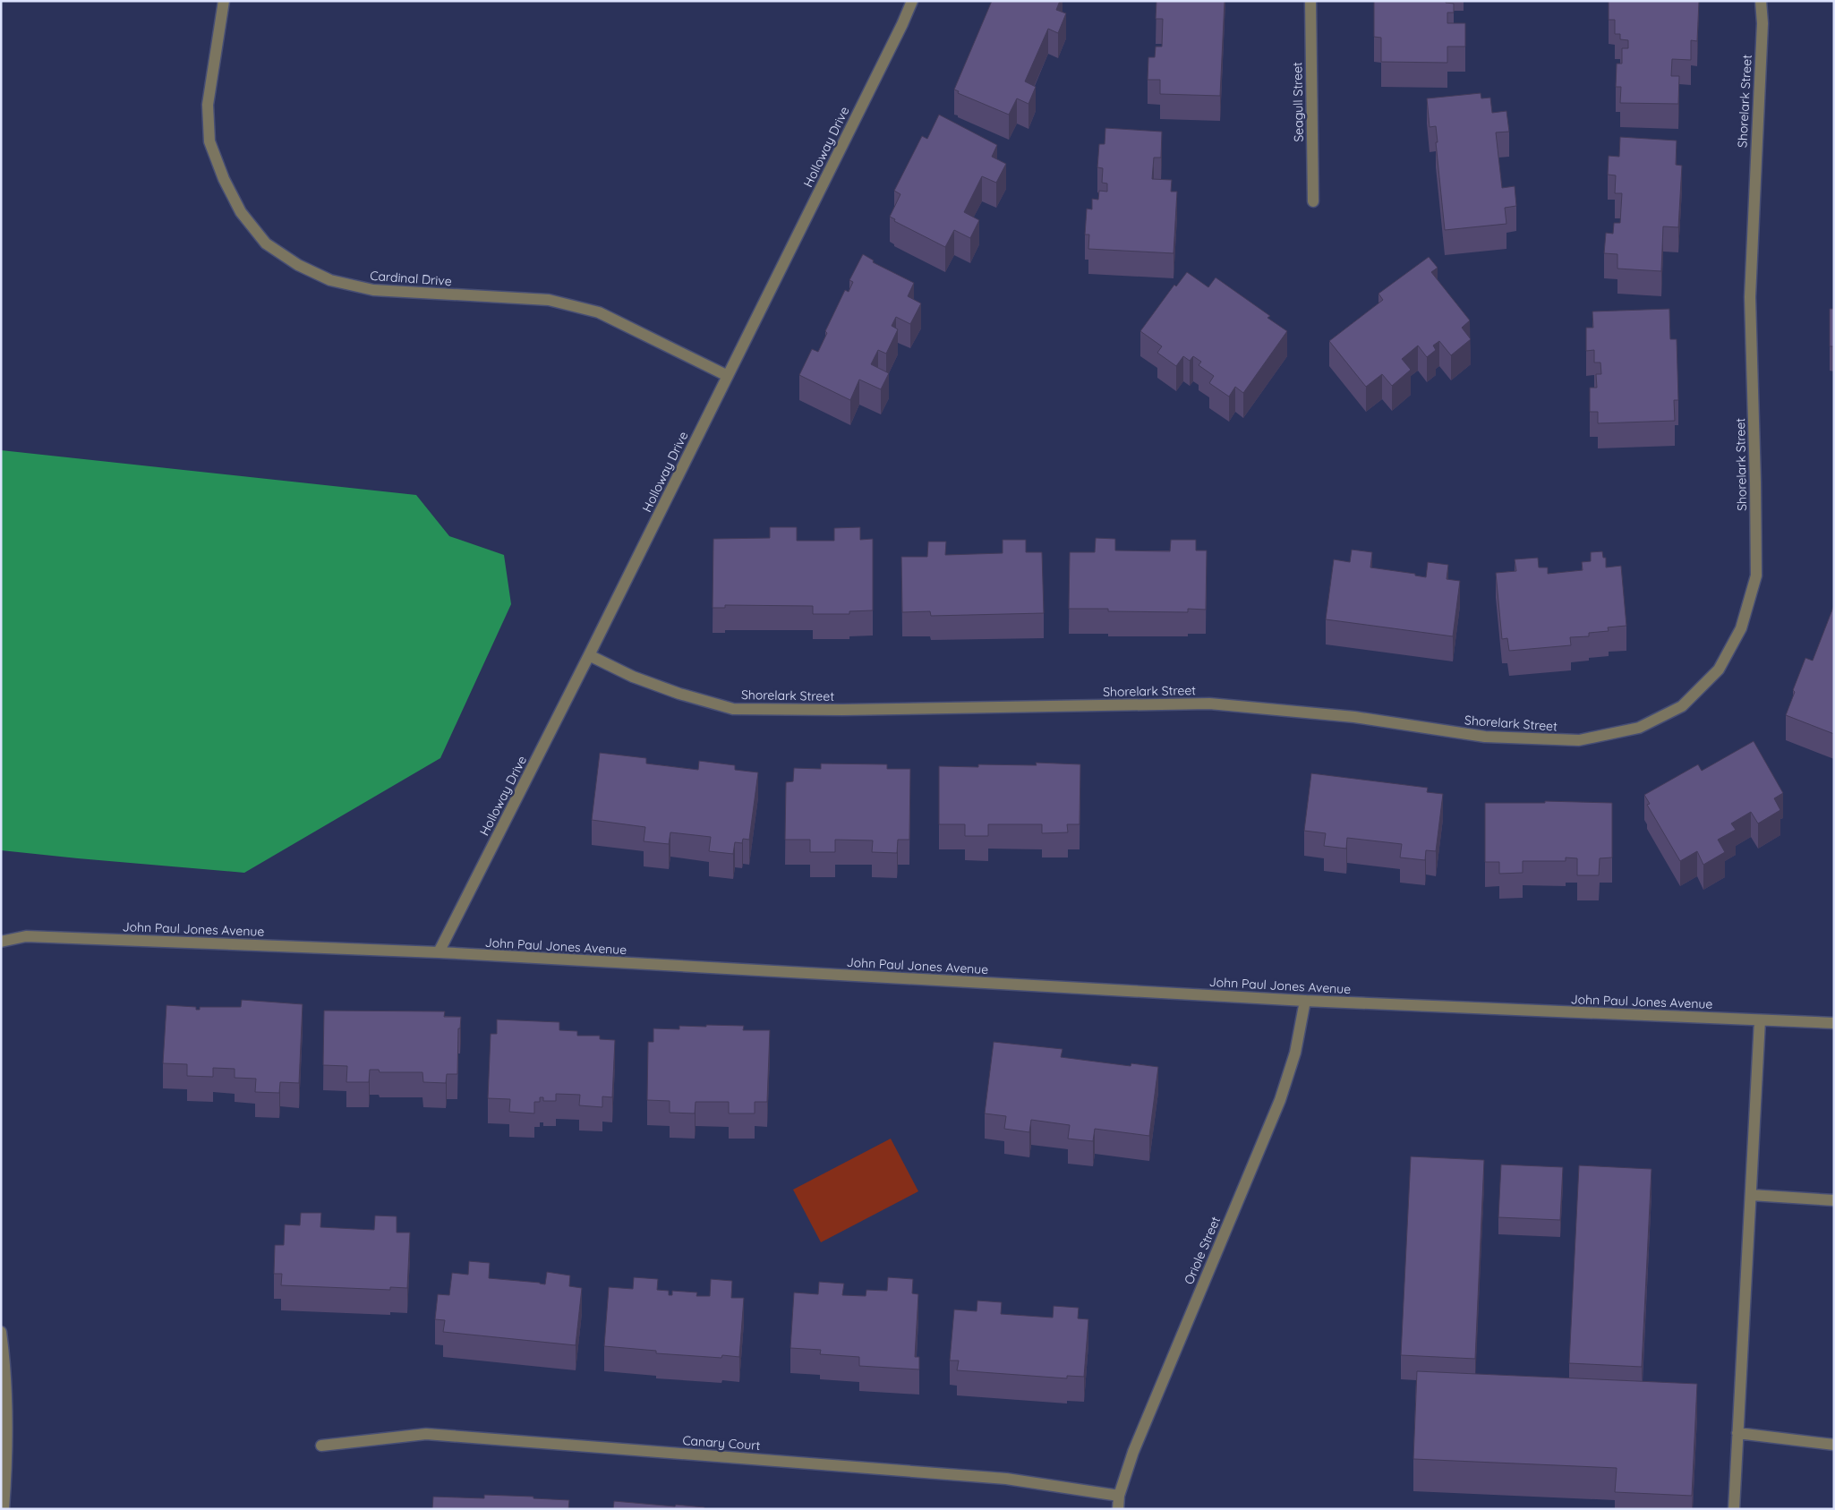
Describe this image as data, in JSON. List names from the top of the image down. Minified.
{"streets":{"street":["Shorelark Street","Seagull Street","Holloway Drive","Cardinal Drive","John Paul Jones Avenue","Oriole Street","Canary Court"]},"crossings":[["Shorelark Street","Holloway Drive"],["Holloway Drive","Cardinal Drive"],["Holloway Drive","John Paul Jones Avenue"],["John Paul Jones Avenue","Oriole Street"],["Oriole Street","Canary Court"]]}
